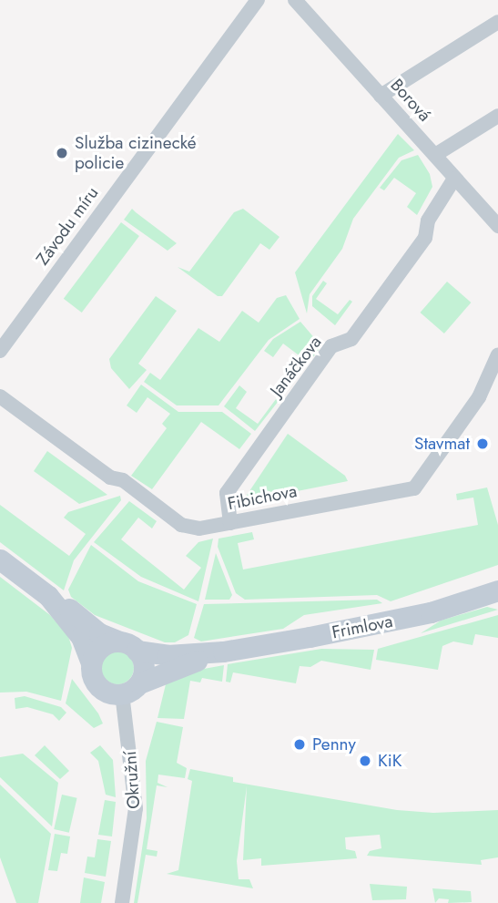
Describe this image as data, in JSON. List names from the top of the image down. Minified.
{"streets":{"main road":["Frimlova","Okružní"],"street":["Borová","Závodu míru","Janáčkova","Fibichova"]},"crossings":[["Borová","Janáčkova"],["Janáčkova","Fibichova"],["Frimlova","Okružní"]],"places":["Služba cizinecké policie","Stavmat","Penny","KiK"]}
